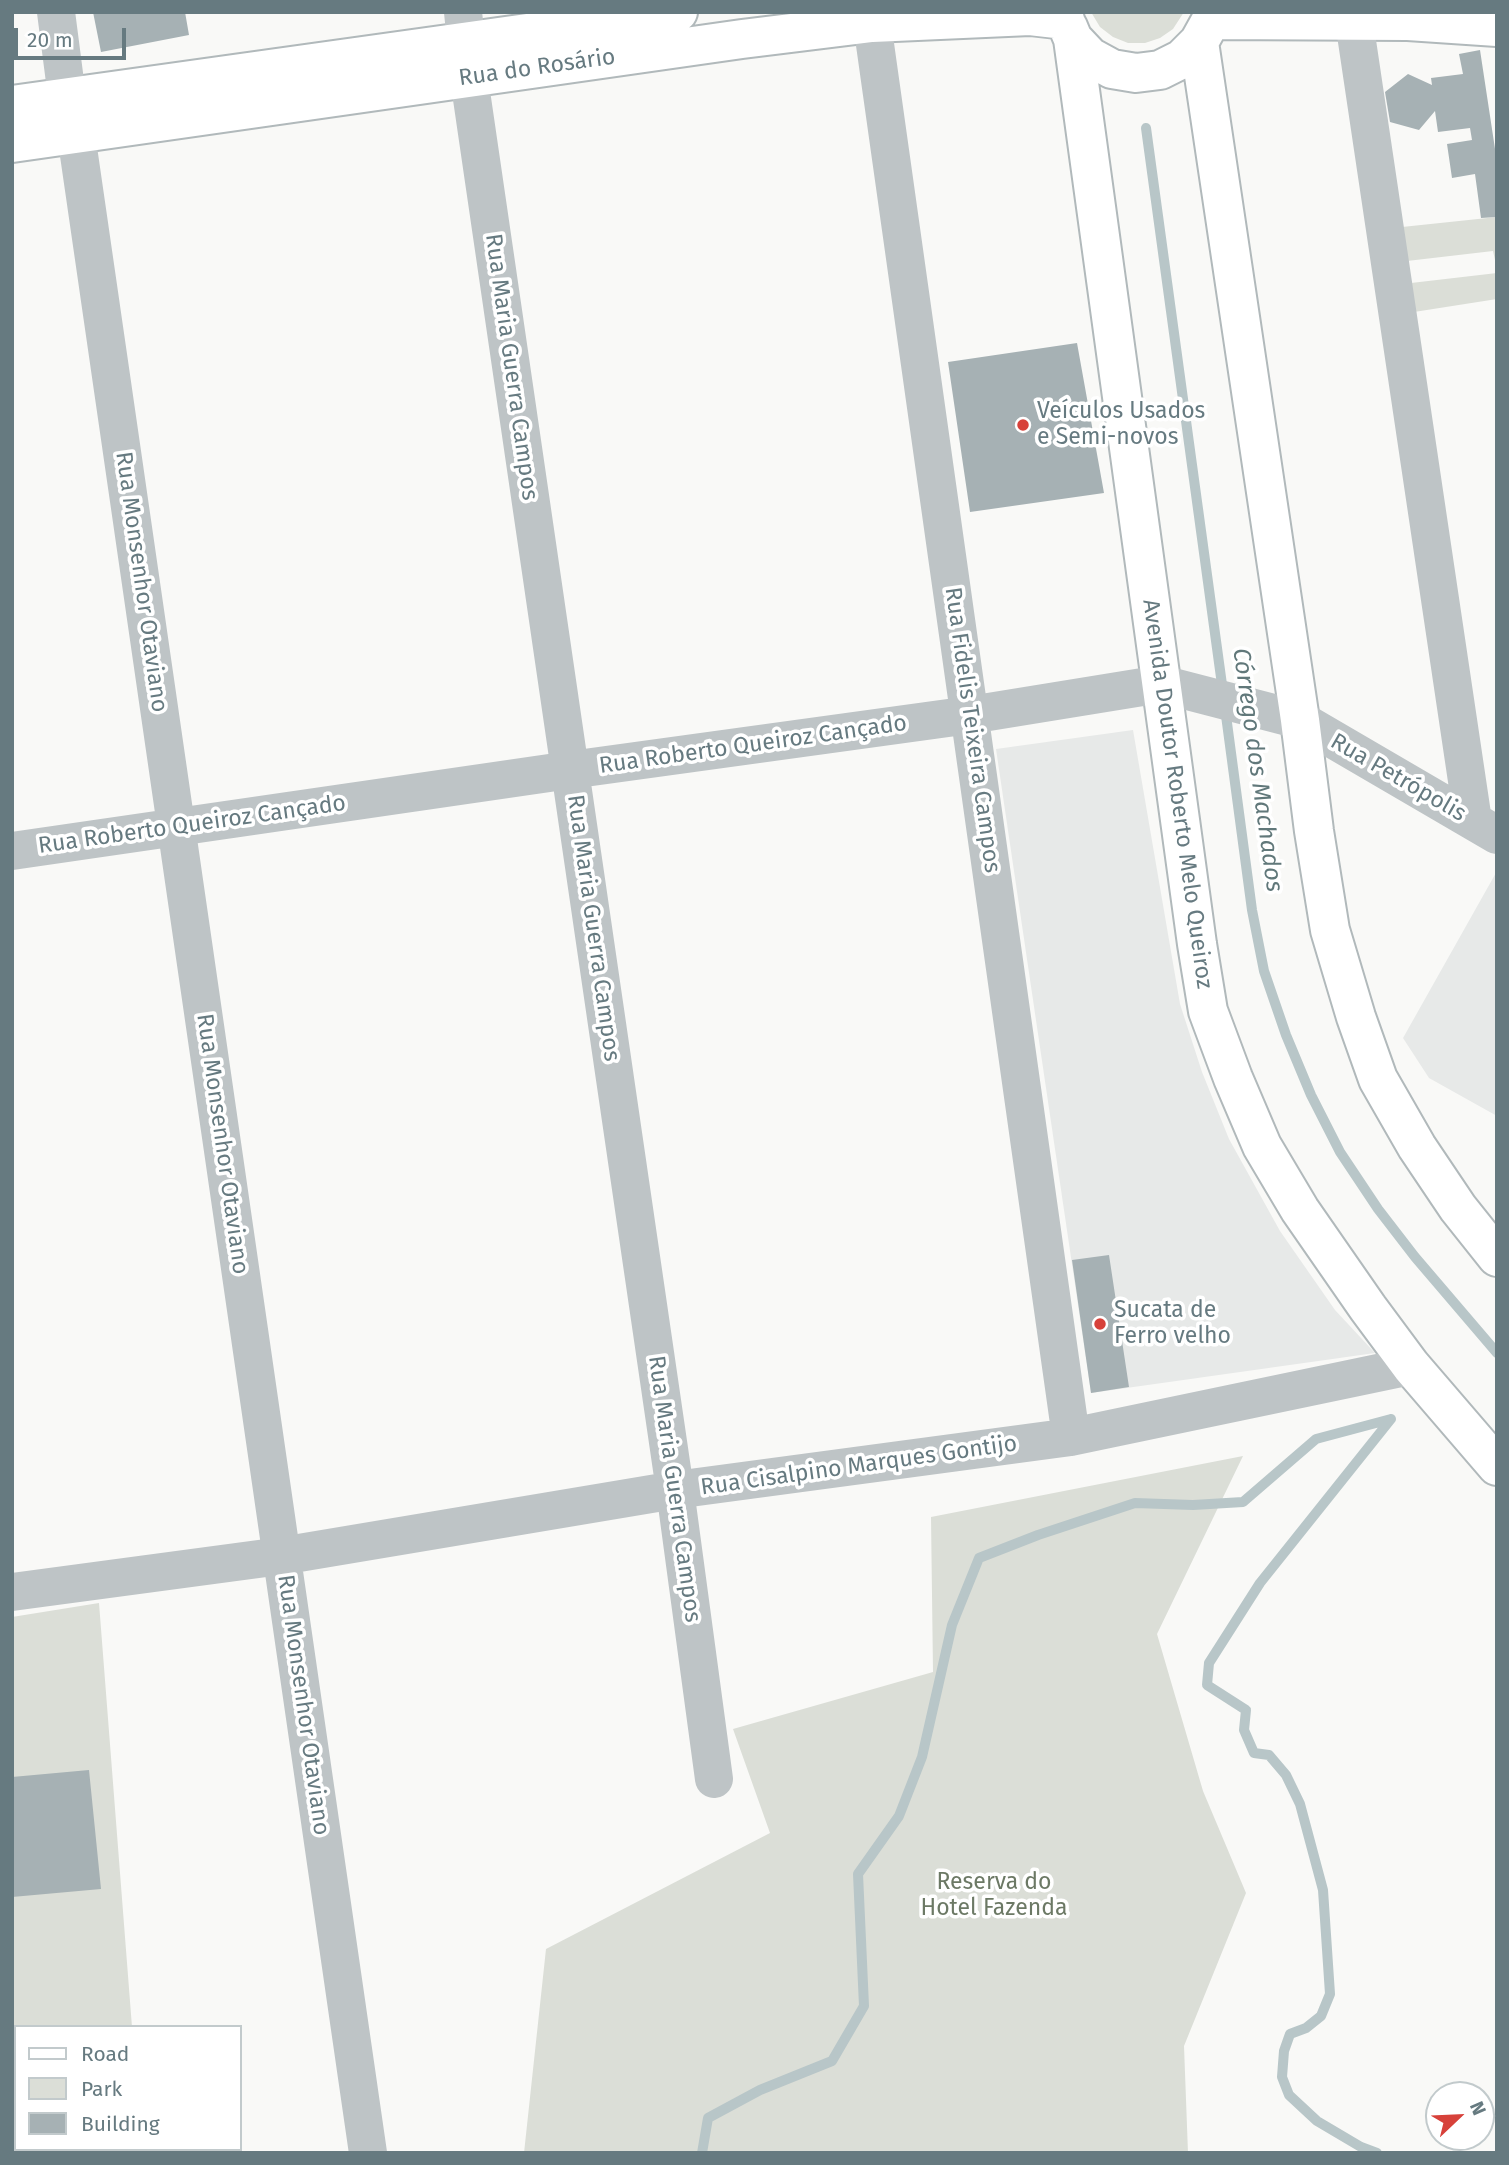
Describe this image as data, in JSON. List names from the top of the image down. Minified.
{"streets":{"main road":["Rua do Rosário","Avenida Doutor Roberto Melo Queiroz"],"street":["Rua Maria Guerra Campos","Rua Monsenhor Otaviano","Rua Fidelis Teixeira Campos","Rua Roberto Queiroz Cançado","Rua Petrópolis","Rua Cisalpino Marques Gontijo"]},"crossings":[["Rua do Rosário","Rua Maria Guerra Campos"],["Rua do Rosário","Rua Monsenhor Otaviano"],["Rua do Rosário","Rua Fidelis Teixeira Campos"],["Rua do Rosário","Avenida Doutor Roberto Melo Queiroz"],["Rua Maria Guerra Campos","Rua Roberto Queiroz Cançado"],["Rua Maria Guerra Campos","Rua Cisalpino Marques Gontijo"],["Rua Monsenhor Otaviano","Rua Roberto Queiroz Cançado"],["Rua Monsenhor Otaviano","Rua Cisalpino Marques Gontijo"],["Rua Fidelis Teixeira Campos","Rua Roberto Queiroz Cançado"],["Rua Fidelis Teixeira Campos","Rua Cisalpino Marques Gontijo"],["Rua Roberto Queiroz Cançado","Rua Petrópolis"],["Rua Roberto Queiroz Cançado","Avenida Doutor Roberto Melo Queiroz"],["Rua Petrópolis","Avenida Doutor Roberto Melo Queiroz"],["Avenida Doutor Roberto Melo Queiroz","Rua Cisalpino Marques Gontijo"]],"water":["Córrego dos Machados"],"parks":["Reserva do Hotel Fazenda"],"places":["Veículos Usados e Semi-novos","Sucata de Ferro velho"],"legend":["Road","Park","Building"],"scale_bar":"20 m","north":"top right"}
